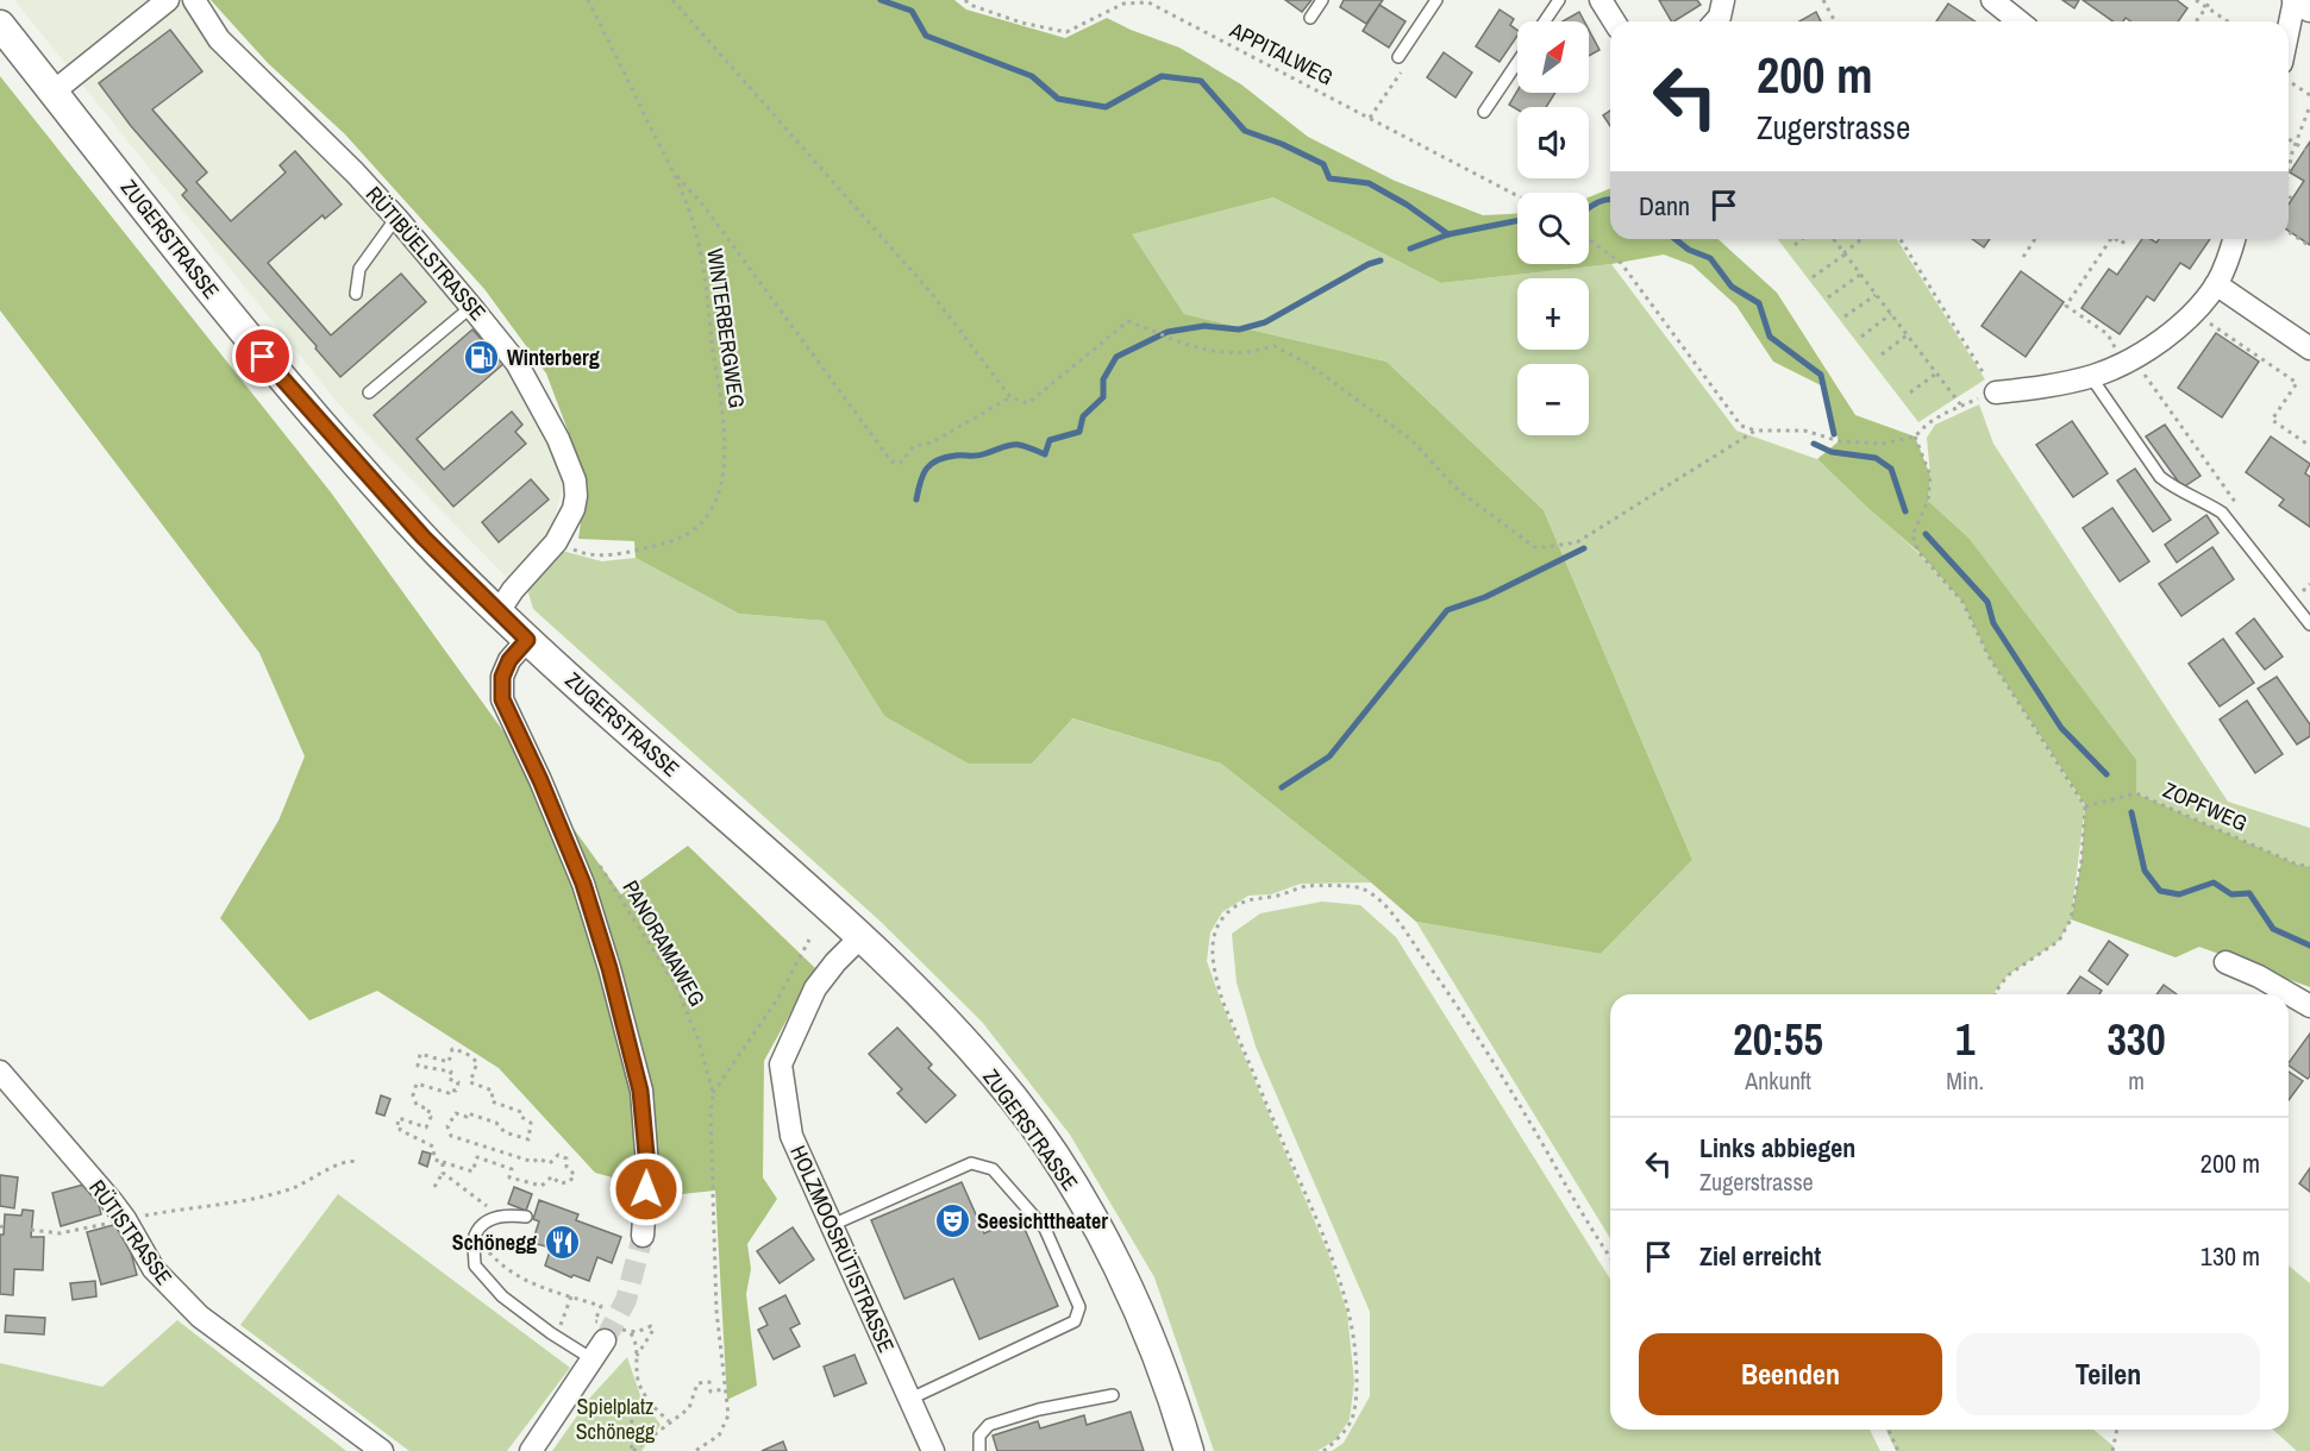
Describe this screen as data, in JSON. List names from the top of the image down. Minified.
{"streets":{"main road":["ZUGERSTRASSE"],"street":["RÜTIBÜELSTRASSE","RÜTISTRASSE","HOLZMOOSRÜTISTRASSE"],"path":["APPITALWEG","WINTERBERGWEG","ZOPFWEG","PANORAMAWEG"]},"crossings":[["ZUGERSTRASSE","RÜTIBÜELSTRASSE"],["ZUGERSTRASSE","HOLZMOOSRÜTISTRASSE"],["RÜTIBÜELSTRASSE","WINTERBERGWEG"]],"parks":["Spielplatz Schönegg"],"places":{"fuel station":["Winterberg"],"theatre":["Seesichttheater"],"restaurant":["Schönegg"]},"north":"top right","page":{"map_buttons":["+","−"],"turn":["200 m","Zugerstrasse"],"then":"Dann","eta":["20:55","Ankunft","1","Min.","330","m"],"list":[{"name":"Links abbiegen","note":"Zugerstrasse","value":"200 m"},{"name":"Ziel erreicht","value":"130 m"}],"buttons":["Beenden","Teilen"]}}
